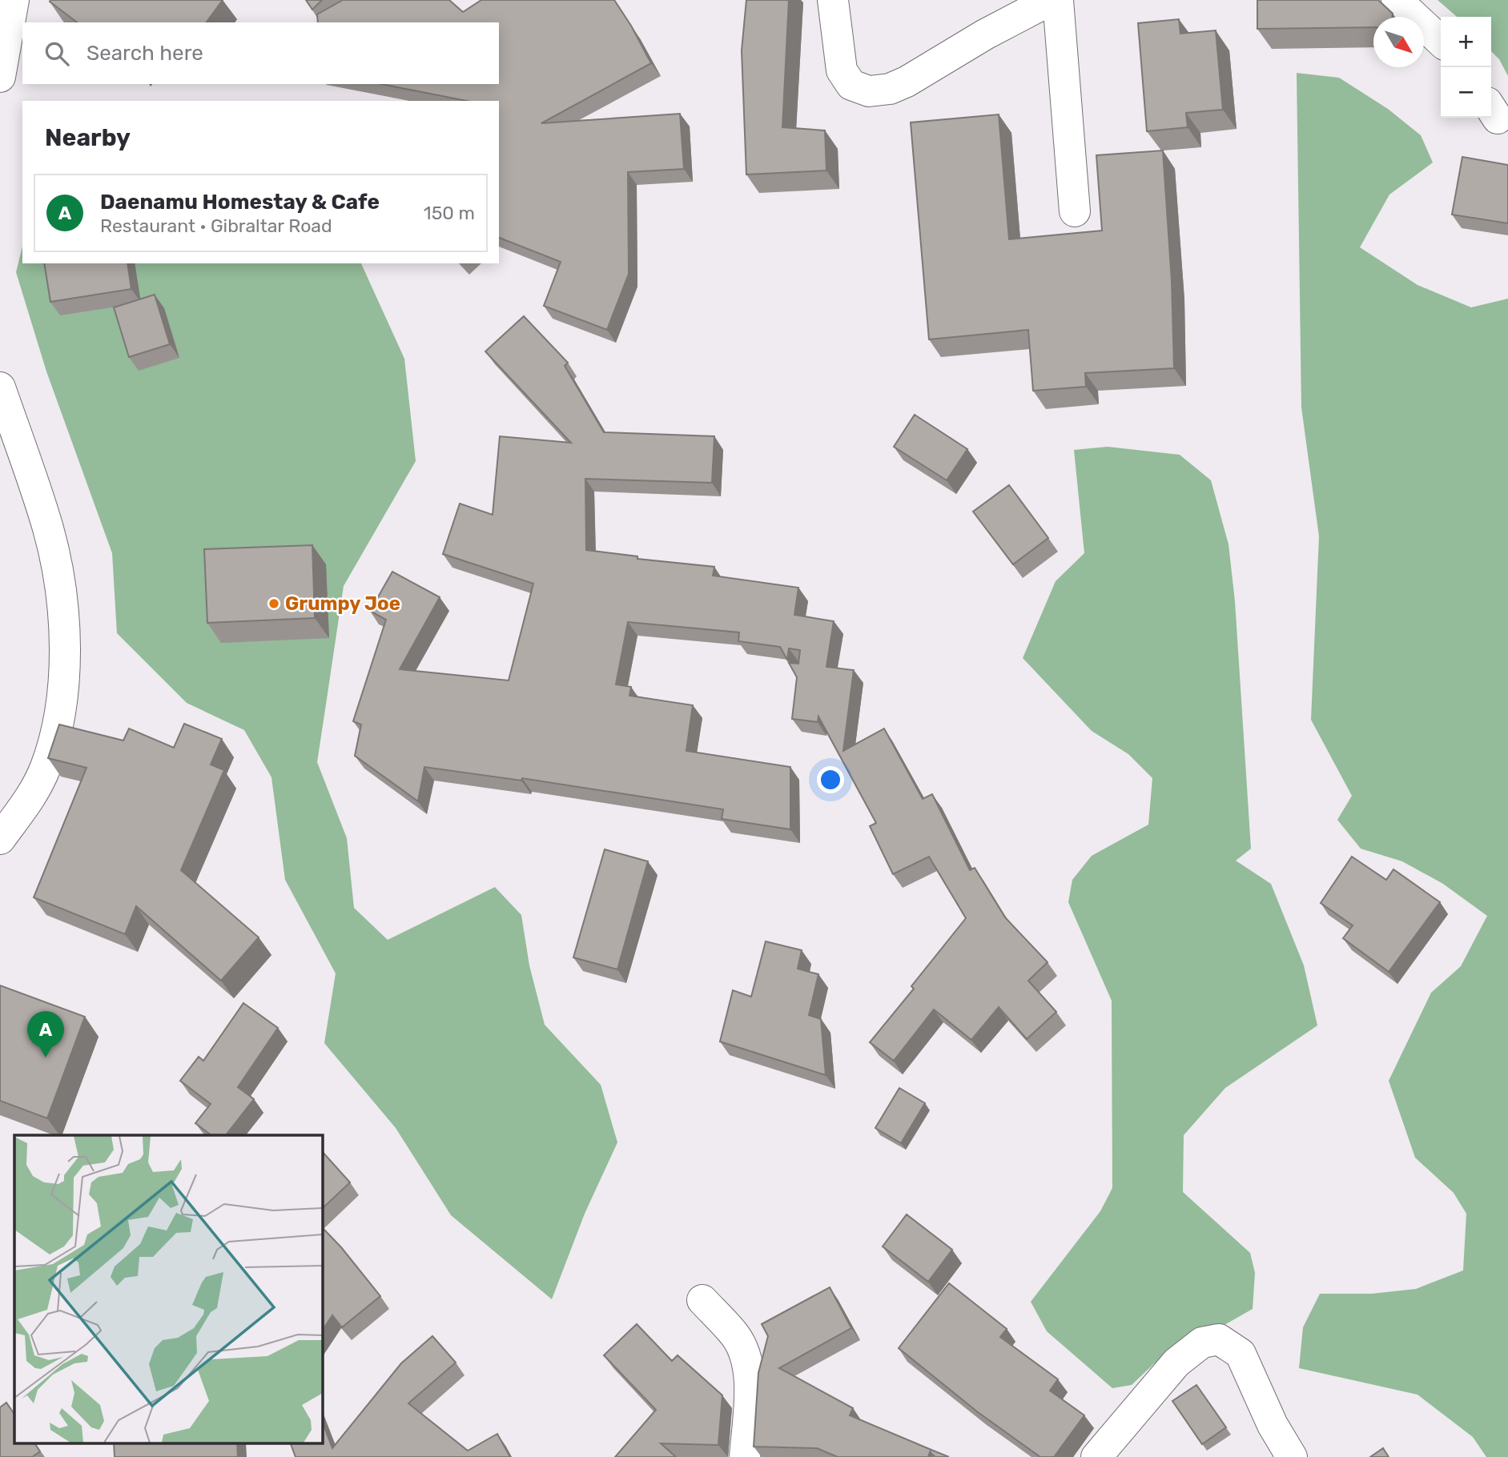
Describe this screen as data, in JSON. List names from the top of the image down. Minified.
{"places":["Grumpy Joe"],"north":"bottom right","page":{"map_buttons":["+","−"],"search":"Search here","heading":"Nearby","list":[{"mark":"A","name":"Daenamu Homestay & Cafe","note":"Restaurant · Gibraltar Road","value":"150 m"}],"pins":"A"}}
